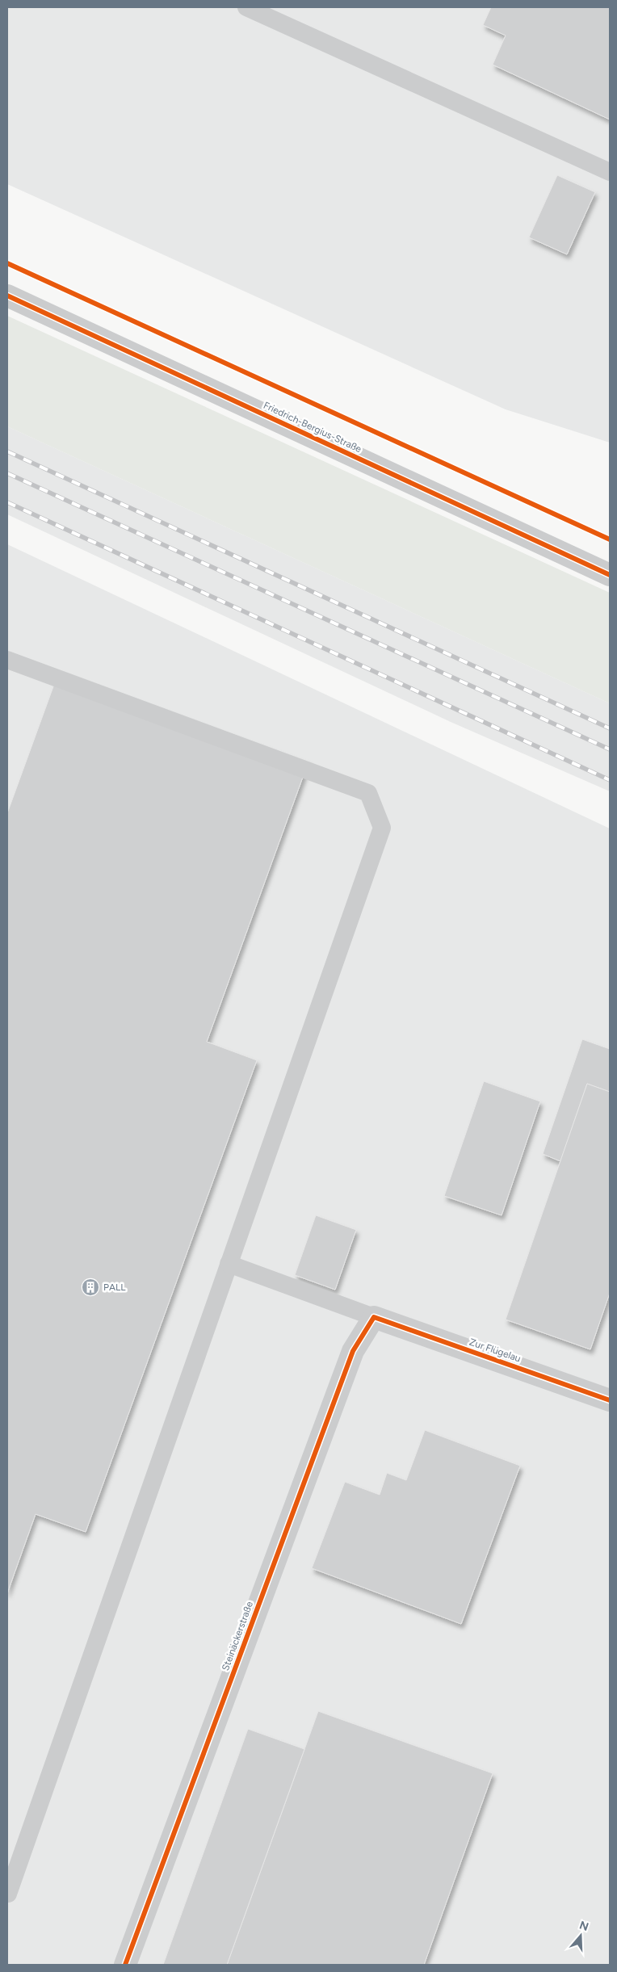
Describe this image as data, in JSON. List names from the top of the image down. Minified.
{"streets":{"street":["Friedrich-Bergius-Straße","Zur Flügelau","Steinäckerstraße"]},"crossings":[["Zur Flügelau","Steinäckerstraße"]],"places":{"building":["PALL"]},"north":"top"}
